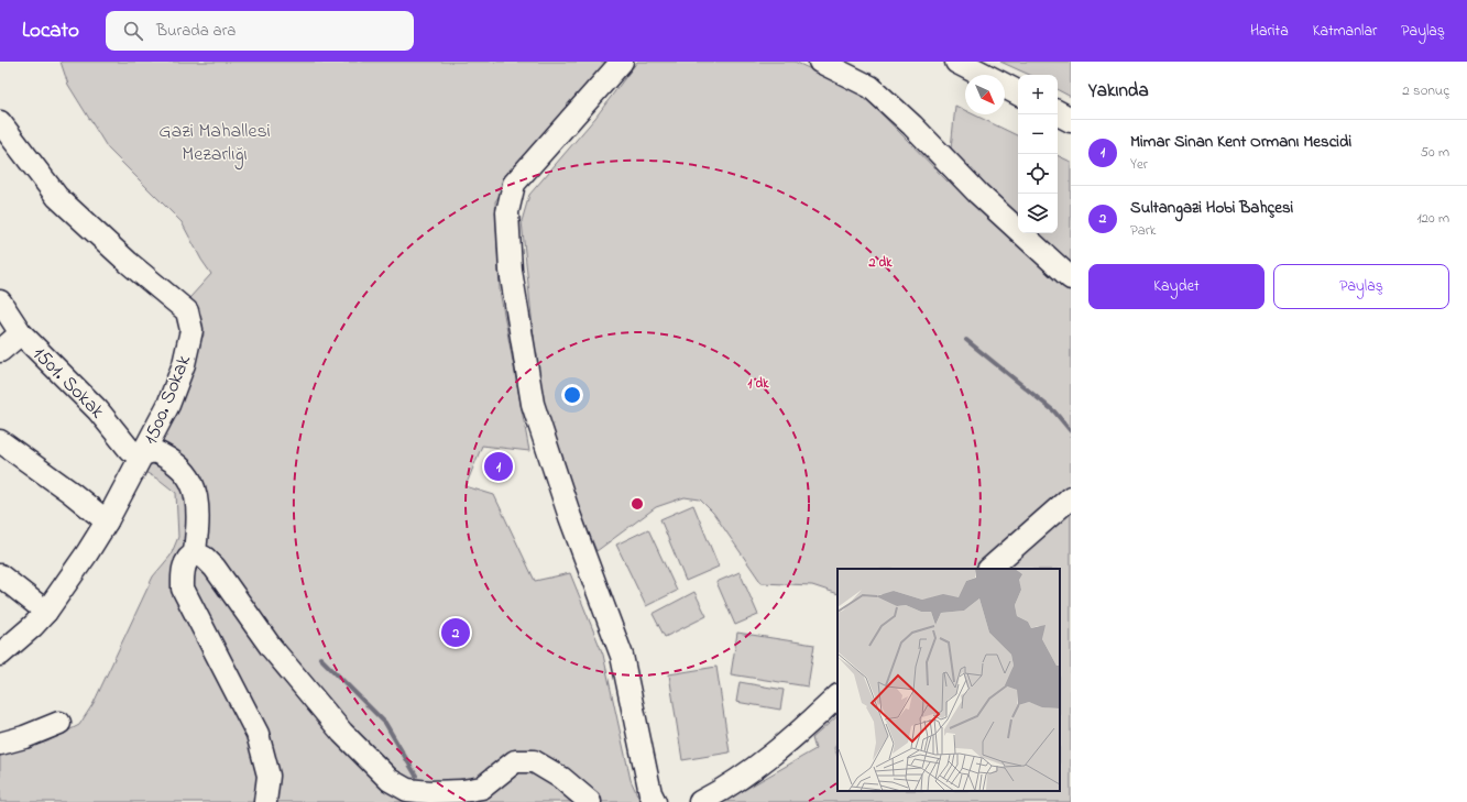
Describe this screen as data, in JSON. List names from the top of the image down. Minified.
{"streets":{"street":["1501. Sokak","1500. Sokak"]},"crossings":[["1501. Sokak","1500. Sokak"]],"parks":["Gazi Mahallesi Mezarlığı"],"north":"bottom right","page":{"header":"Locato","search":"Burada ara","nav":["Harita","Katmanlar","Paylaş"],"heading":["Yakında","2 sonuç"],"map_buttons":["+","−"],"list":[{"mark":"1","name":"Mimar Sinan Kent Ormanı Mescidi","note":"Yer","value":"50 m"},{"mark":"2","name":"Sultangazi Hobi Bahçesi","note":"Park","value":"120 m"}],"buttons":["Kaydet","Paylaş"],"pins":["1","2"]},"rings":["2 dk","1 dk"]}
